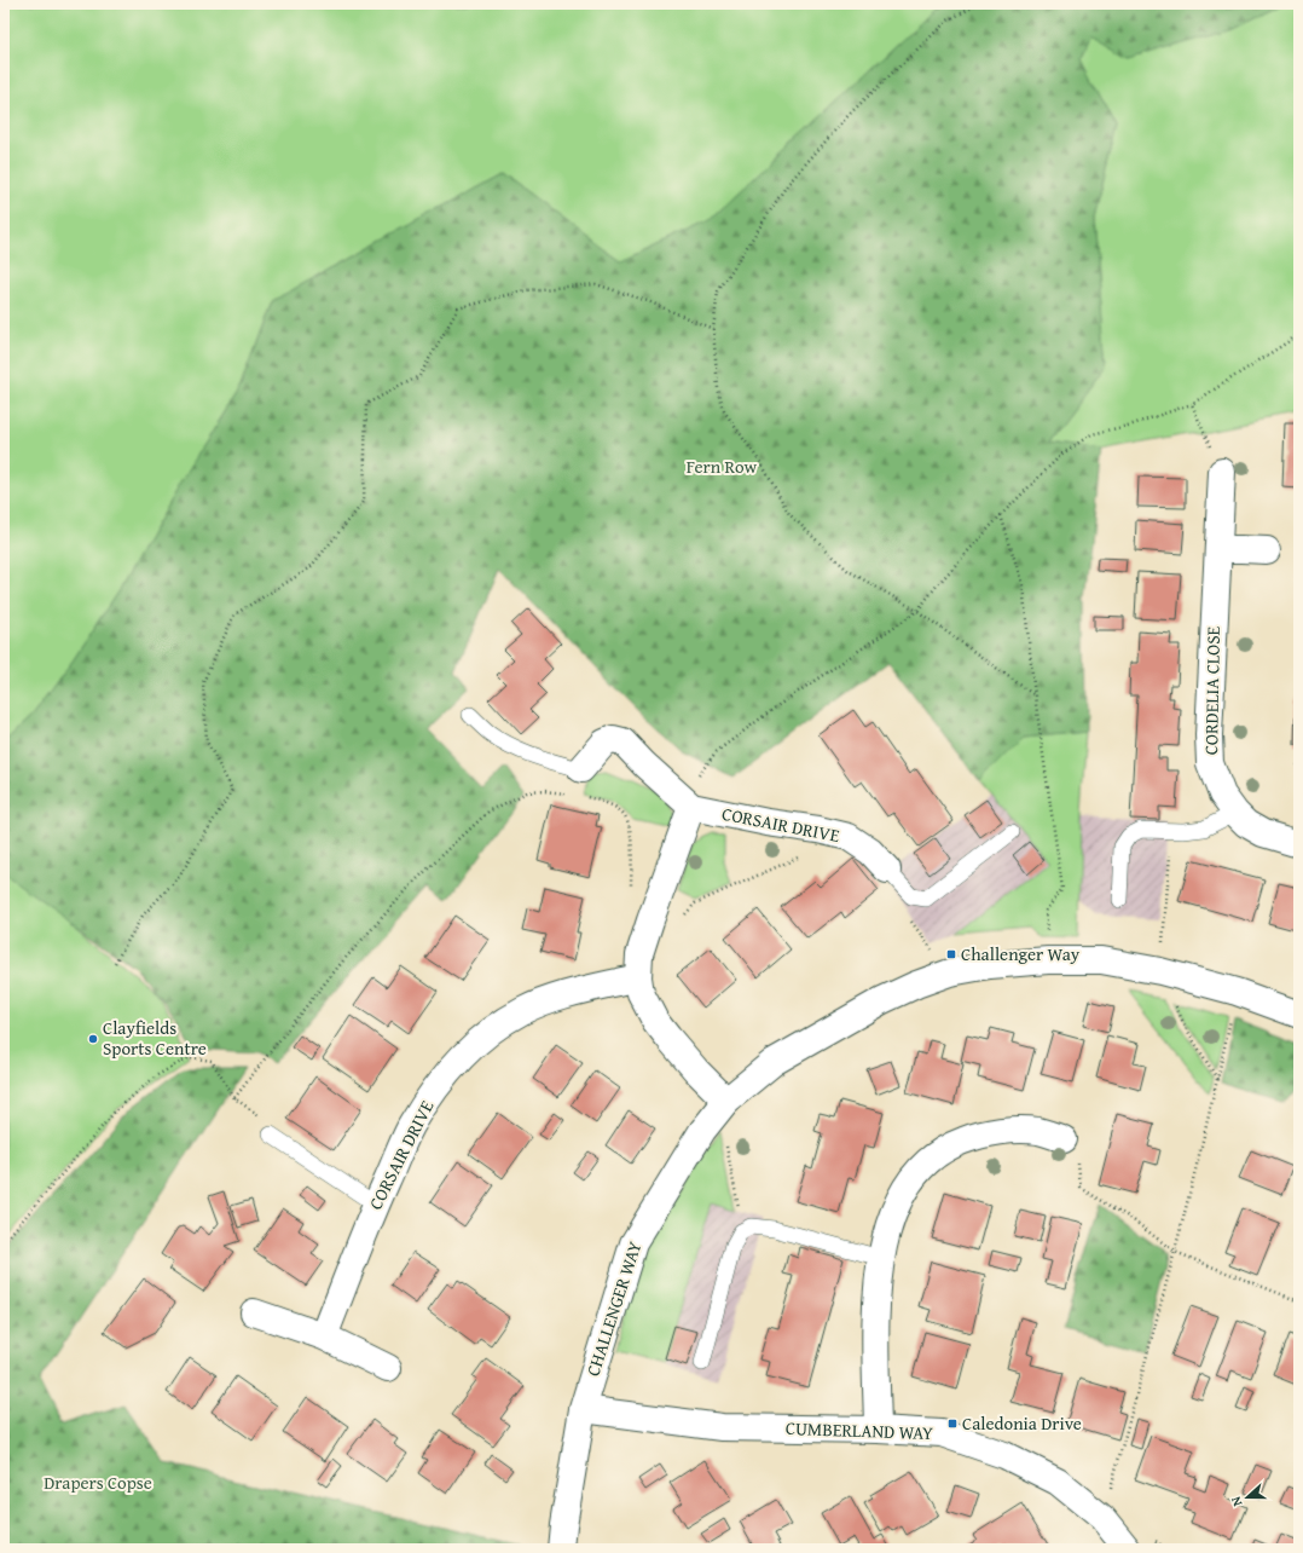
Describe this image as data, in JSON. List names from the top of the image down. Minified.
{"streets":{"street":["CORDELIA CLOSE","CORSAIR DRIVE","CHALLENGER WAY","CUMBERLAND WAY"]},"crossings":[["CHALLENGER WAY","CUMBERLAND WAY"]],"parks":["Fern Row","Drapers Copse"],"places":{"transit":["Challenger Way","Caledonia Drive"],"other":["Clayfields Sports Centre"]},"north":"left"}
